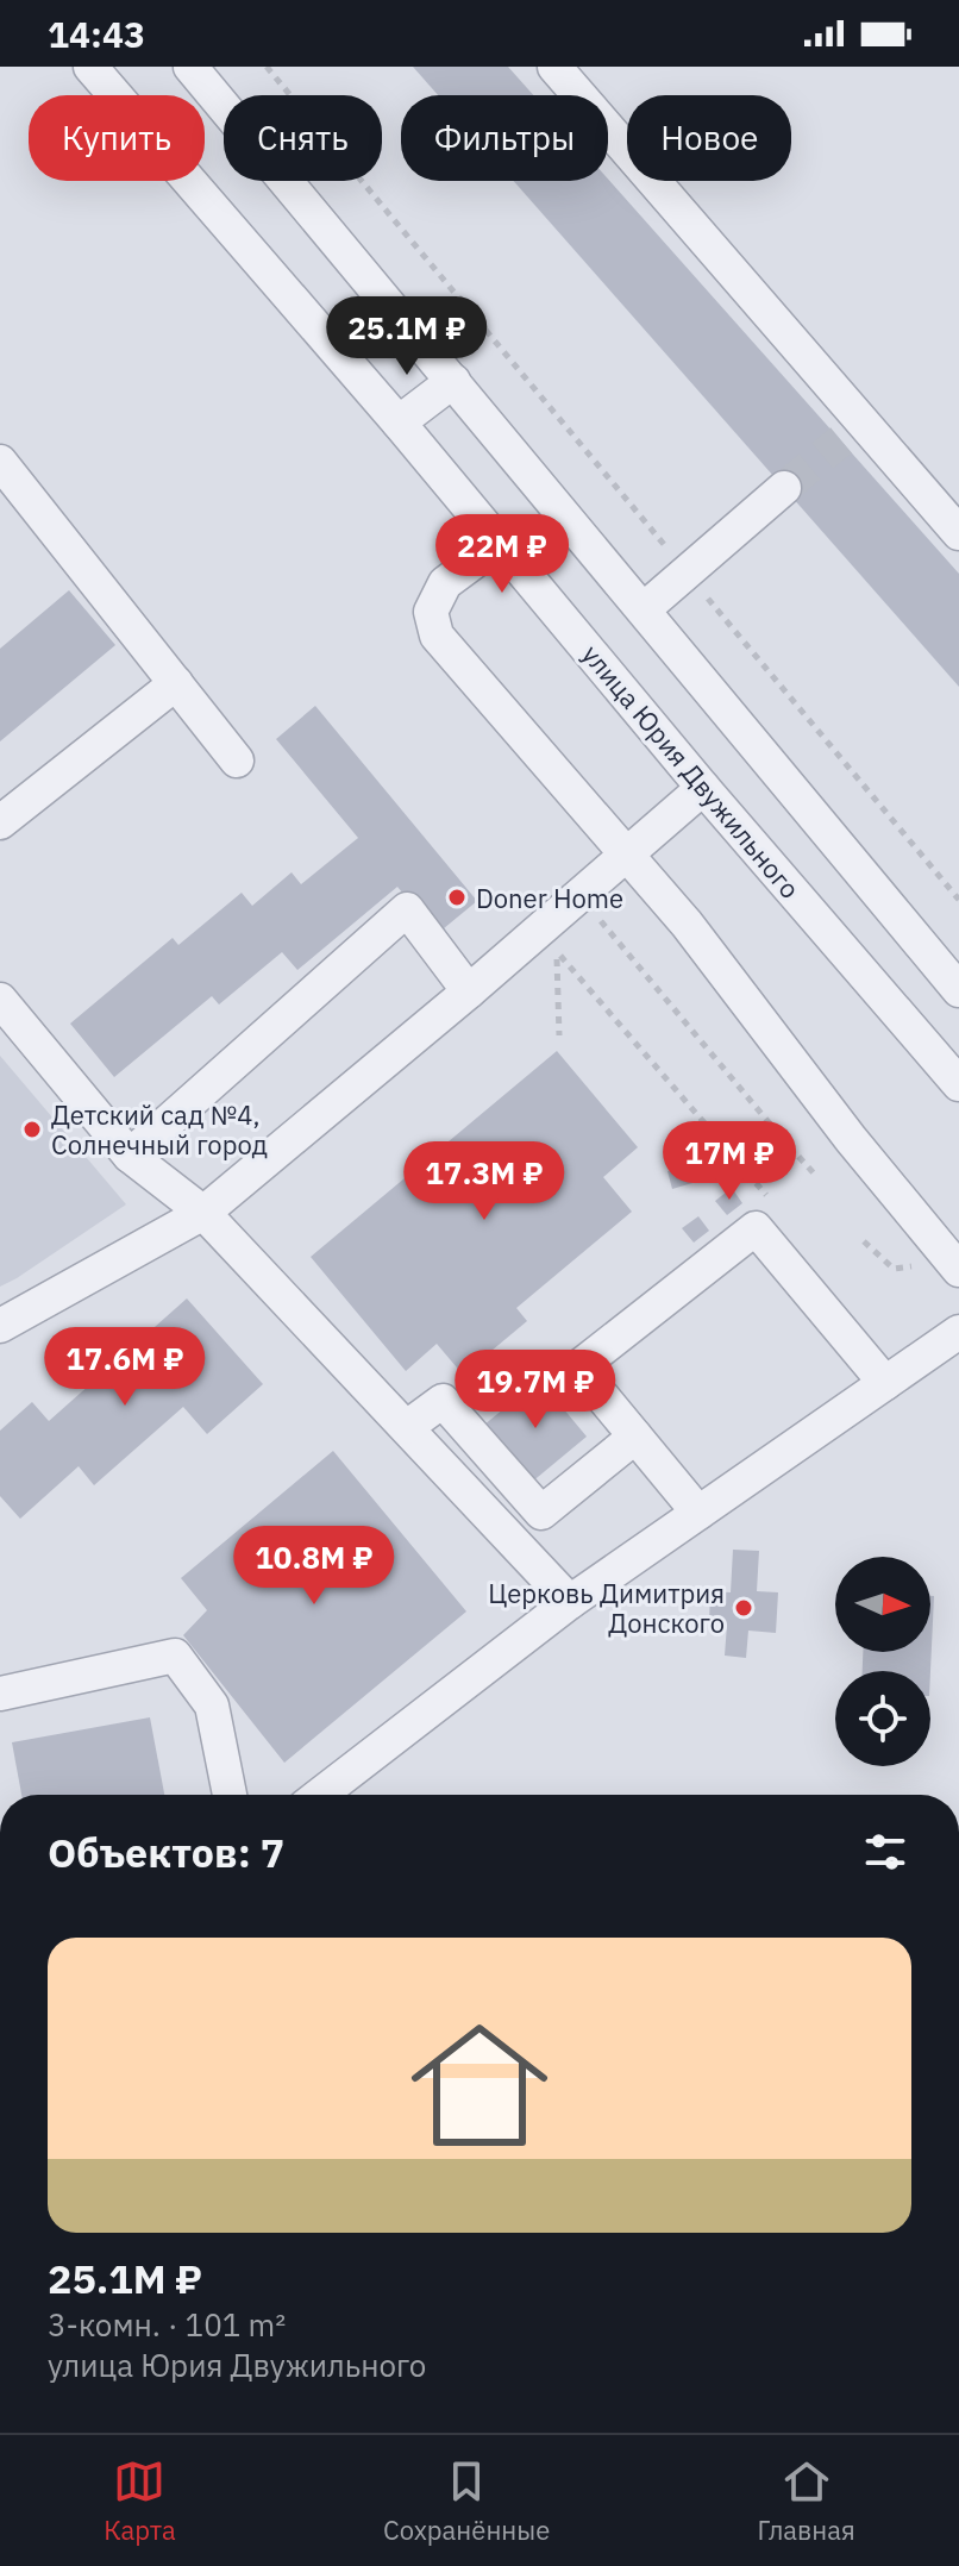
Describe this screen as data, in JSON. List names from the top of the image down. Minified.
{"streets":{"street":["улица Юрия Двужильного"]},"places":["Doner Home","Детский сад №4, Солнечный город","Церковь Димитрия Донского"],"north":"right","page":{"status":"14:43","chip":["Купить","Снять","Фильтры","Новое"],"price":["25.1M ₽","22M ₽","17M ₽","17.3M ₽","17.6M ₽","19.7M ₽","10.8M ₽"],"heading":"Объектов: 7","list":[{"name":"25.1M ₽","note":"3-комн. · 101 m² · улица Юрия Двужильного"}],"tabs":["Карта","Сохранённые","Главная"]}}
